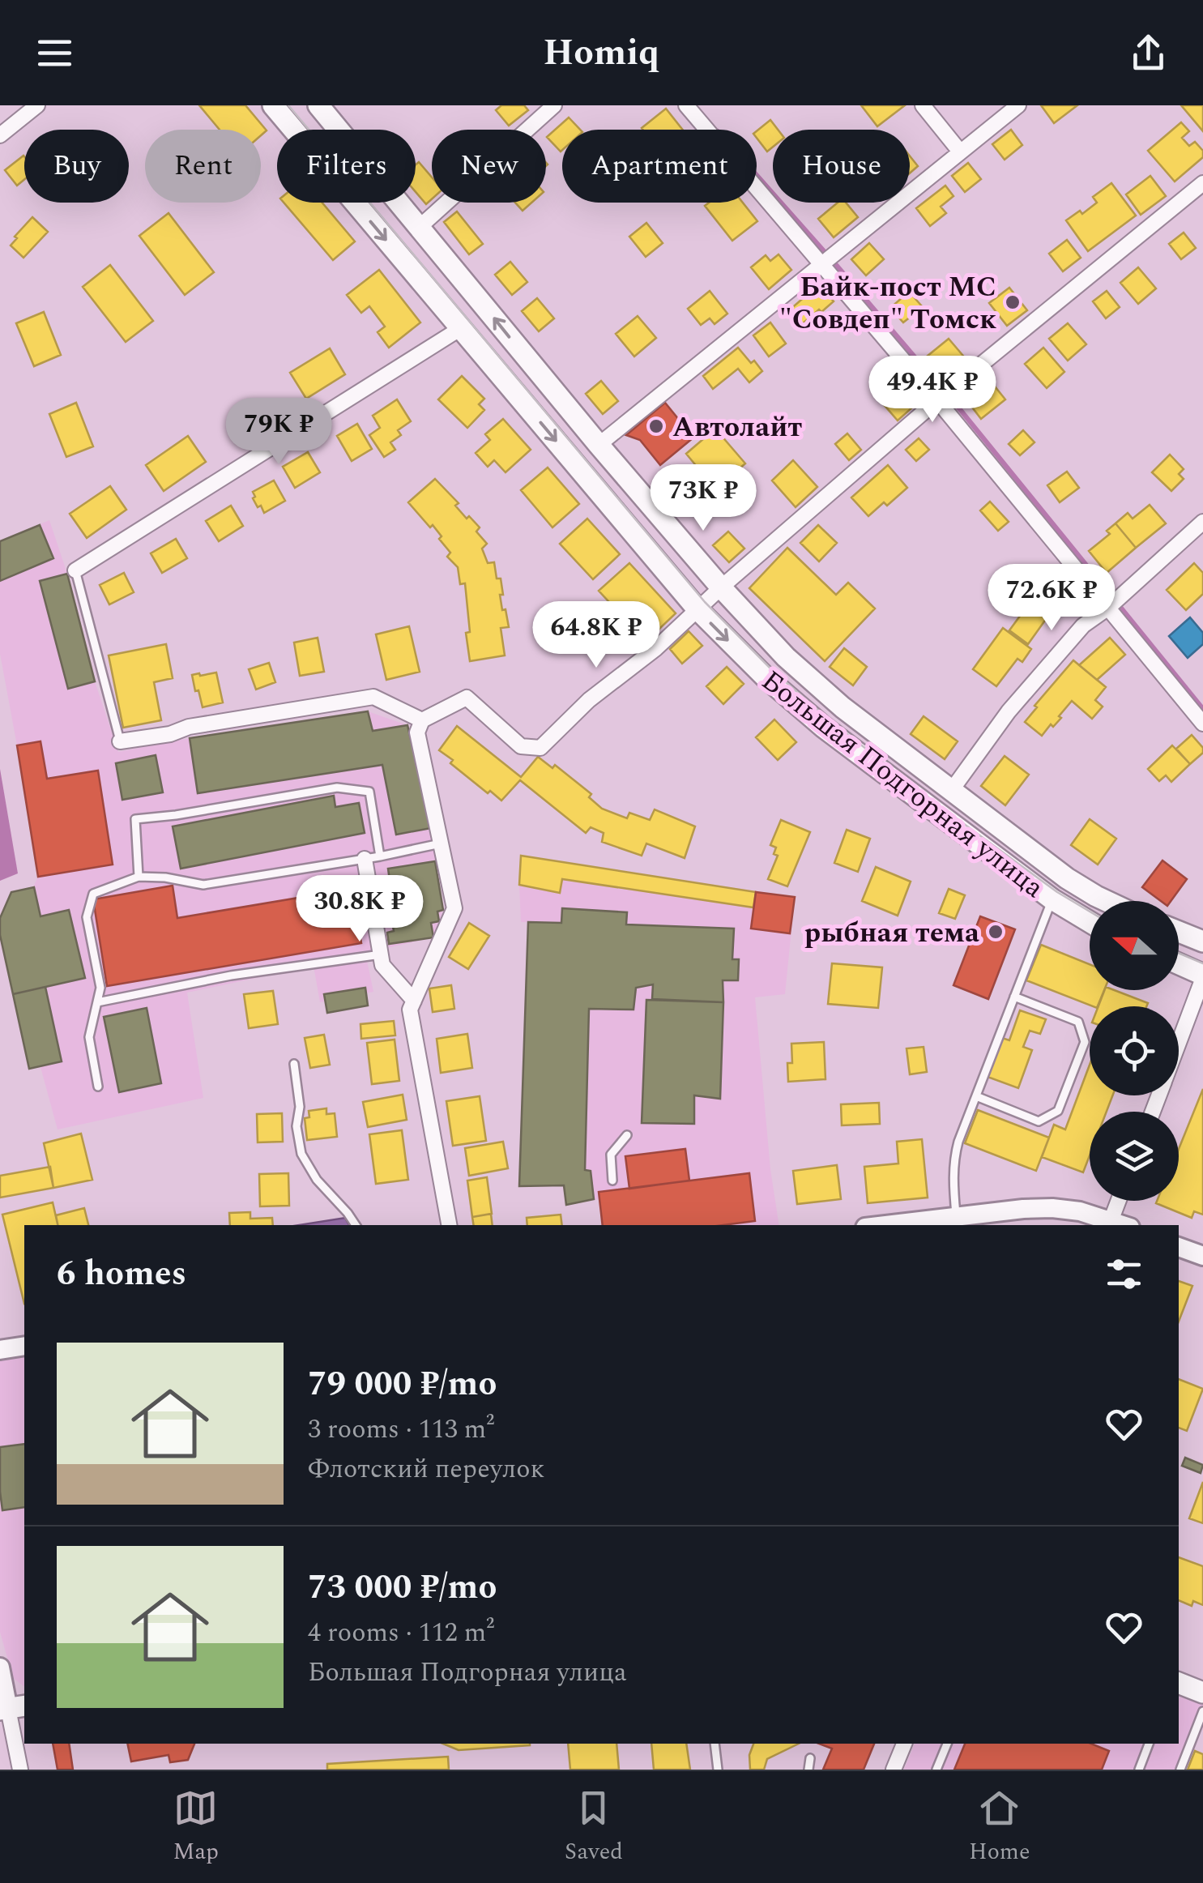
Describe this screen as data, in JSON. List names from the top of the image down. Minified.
{"streets":{"main road":["Большая Подгорная улица"]},"places":["Байк-пост MC \"Совдеп\" Томск","Автолайт","рыбная тема"],"north":"left","page":{"header":"Homiq","chip":["Buy","Rent","Filters","New","Apartment","House"],"price":["49.4K ₽","79K ₽","73K ₽","72.6K ₽","64.8K ₽","30.8K ₽"],"heading":"6 homes","list":[{"name":"79 000 ₽/mo","note":"3 rooms · 113 m² · Флотский переулок"},{"name":"73 000 ₽/mo","note":"4 rooms · 112 m² · Большая Подгорная улица"}],"tabs":["Map","Saved","Home"]}}
